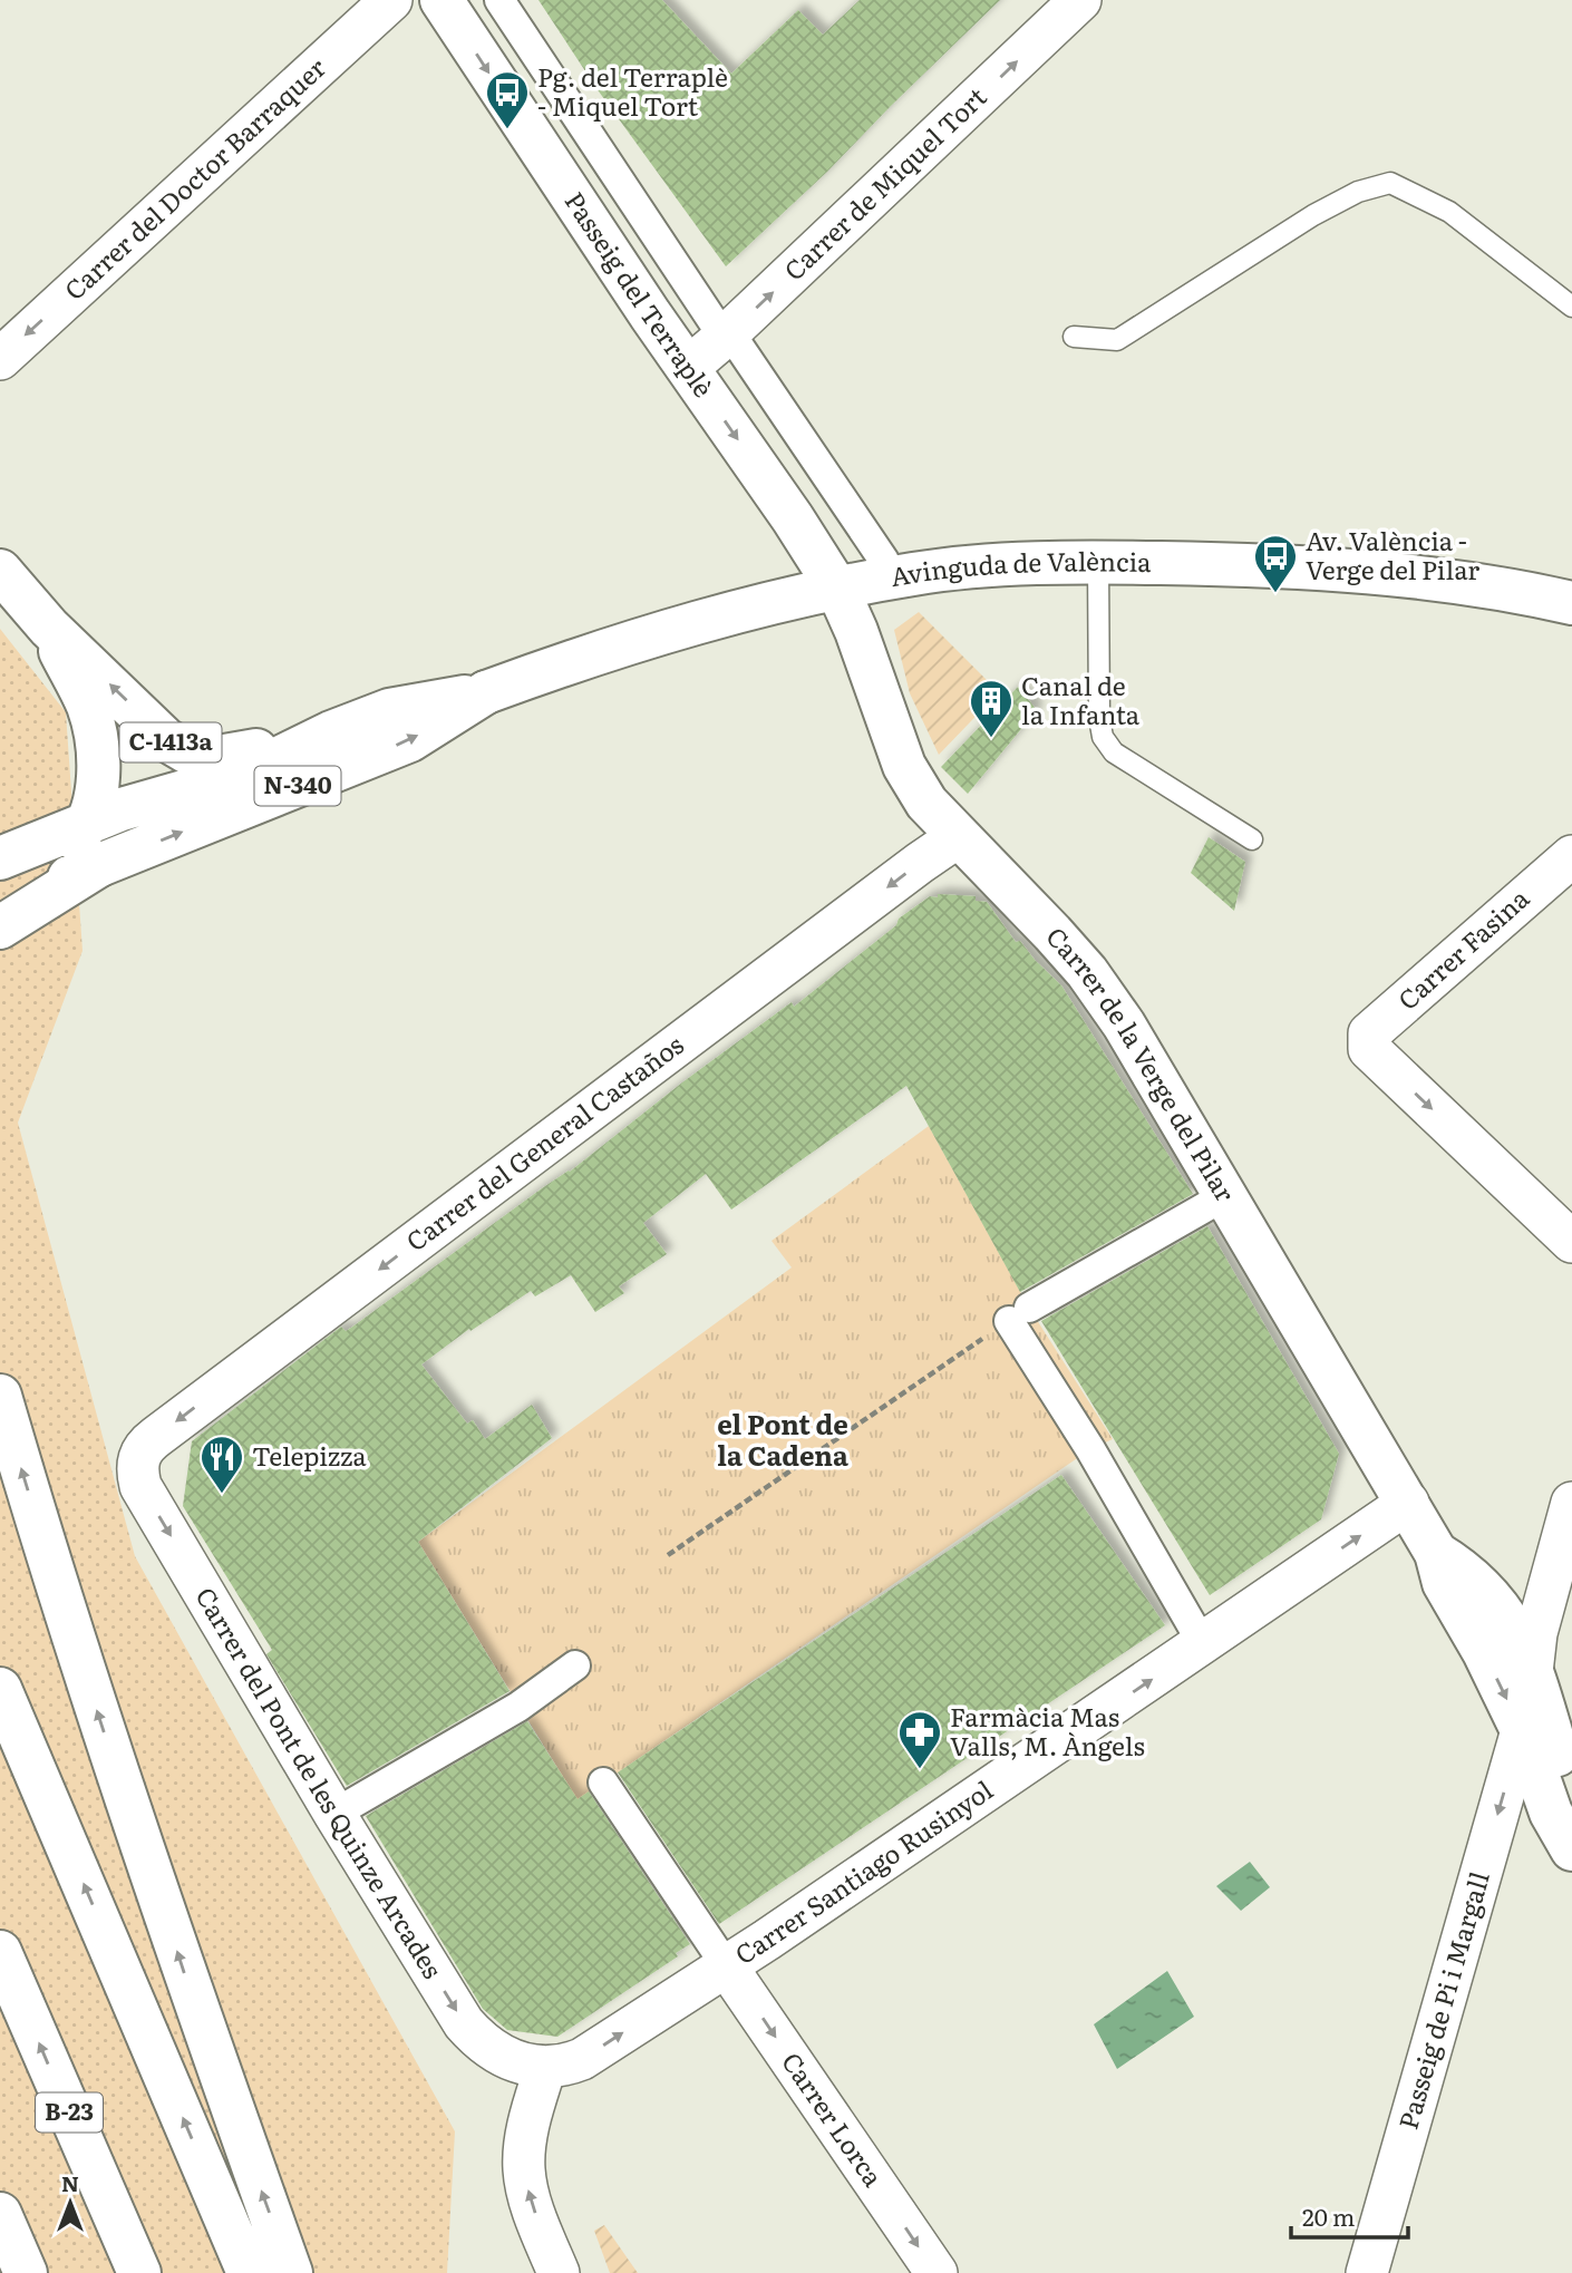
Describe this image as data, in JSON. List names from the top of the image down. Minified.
{"streets":{"main road":["Passeig del Terraplè","Avinguda de València","C-1413a","N-340","Carrer de la Verge del Pilar","B-23"],"street":["Carrer del Doctor Barraquer","Carrer de Miquel Tort","Carrer Fasina","Carrer del General Castaños","Carrer del Pont de les Quinze Arcades","Carrer Santiago Rusinyol","Passeig de Pi i Margall","Carrer Lorca"]},"crossings":[["Carrer de Miquel Tort","Passeig del Terraplè"],["Passeig del Terraplè","Avinguda de València"],["Passeig del Terraplè","Carrer de la Verge del Pilar"],["Avinguda de València","C-1413a"],["Avinguda de València","Carrer de la Verge del Pilar"],["Carrer de la Verge del Pilar","Carrer del General Castaños"],["Carrer de la Verge del Pilar","Carrer Santiago Rusinyol"],["Carrer de la Verge del Pilar","Passeig de Pi i Margall"],["Carrer del General Castaños","Carrer del Pont de les Quinze Arcades"],["Carrer del Pont de les Quinze Arcades","Carrer Santiago Rusinyol"],["Carrer Santiago Rusinyol","Carrer Lorca"]],"one_way":["Carrer del Doctor Barraquer","Carrer de Miquel Tort","Passeig del Terraplè","Carrer del General Castaños","Carrer del Pont de les Quinze Arcades","Carrer Santiago Rusinyol","Passeig de Pi i Margall","Carrer Lorca"],"districts":["el Pont de la Cadena"],"places":{"bus stop":["Pg. del Terraplè - Miquel Tort","Av. València - Verge del Pilar"],"building":["Canal de la Infanta"],"restaurant":["Telepizza"],"pharmacy":["Farmàcia Mas Valls, M. Àngels"]},"scale_bar":"20 m","north":"top"}
